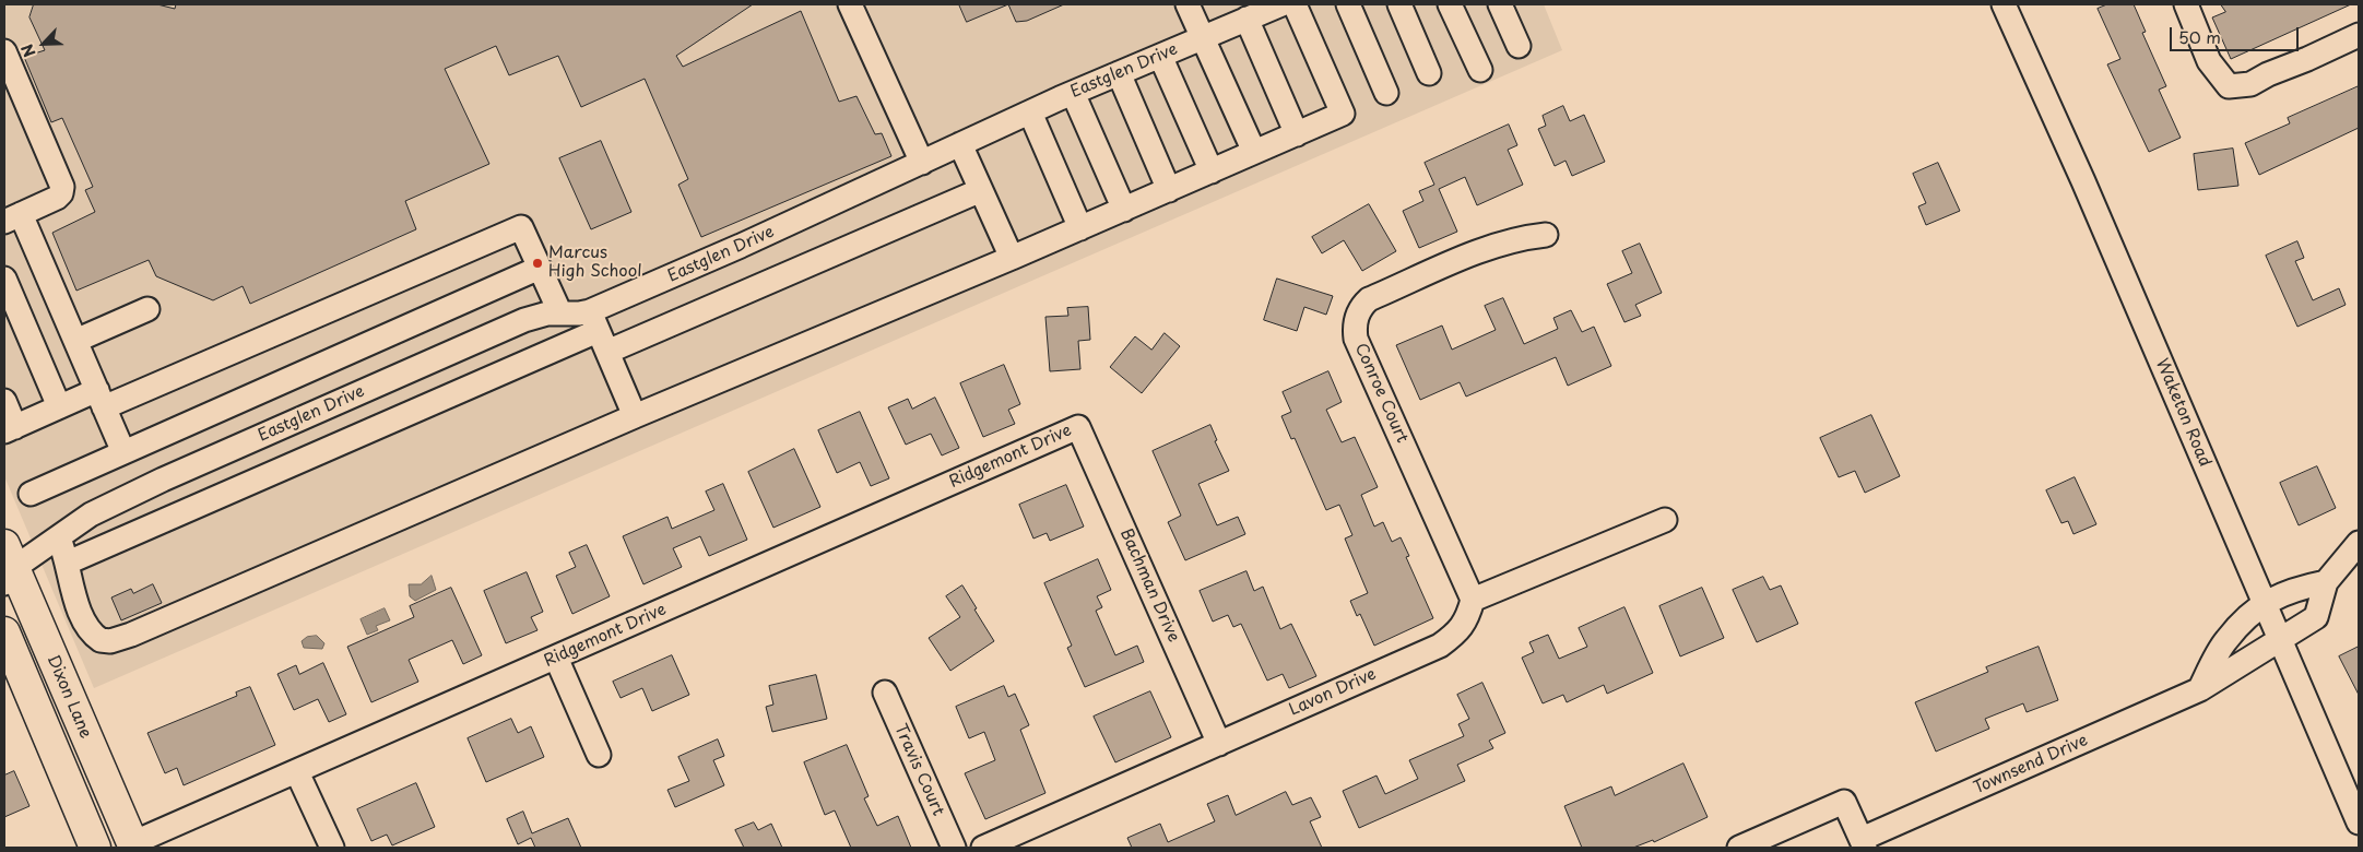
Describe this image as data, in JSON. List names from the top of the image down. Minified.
{"streets":{"main road":["Dixon Lane"],"street":["Eastglen Drive","Conroe Court","Waketon Road","Ridgemont Drive","Bachman Drive","Lavon Drive","Townsend Drive","Travis Court"]},"crossings":[["Eastglen Drive","Dixon Lane"],["Conroe Court","Lavon Drive"],["Waketon Road","Townsend Drive"],["Ridgemont Drive","Bachman Drive"],["Ridgemont Drive","Dixon Lane"],["Bachman Drive","Lavon Drive"]],"places":["Marcus High School"],"scale_bar":"50 m","north":"bottom left"}
